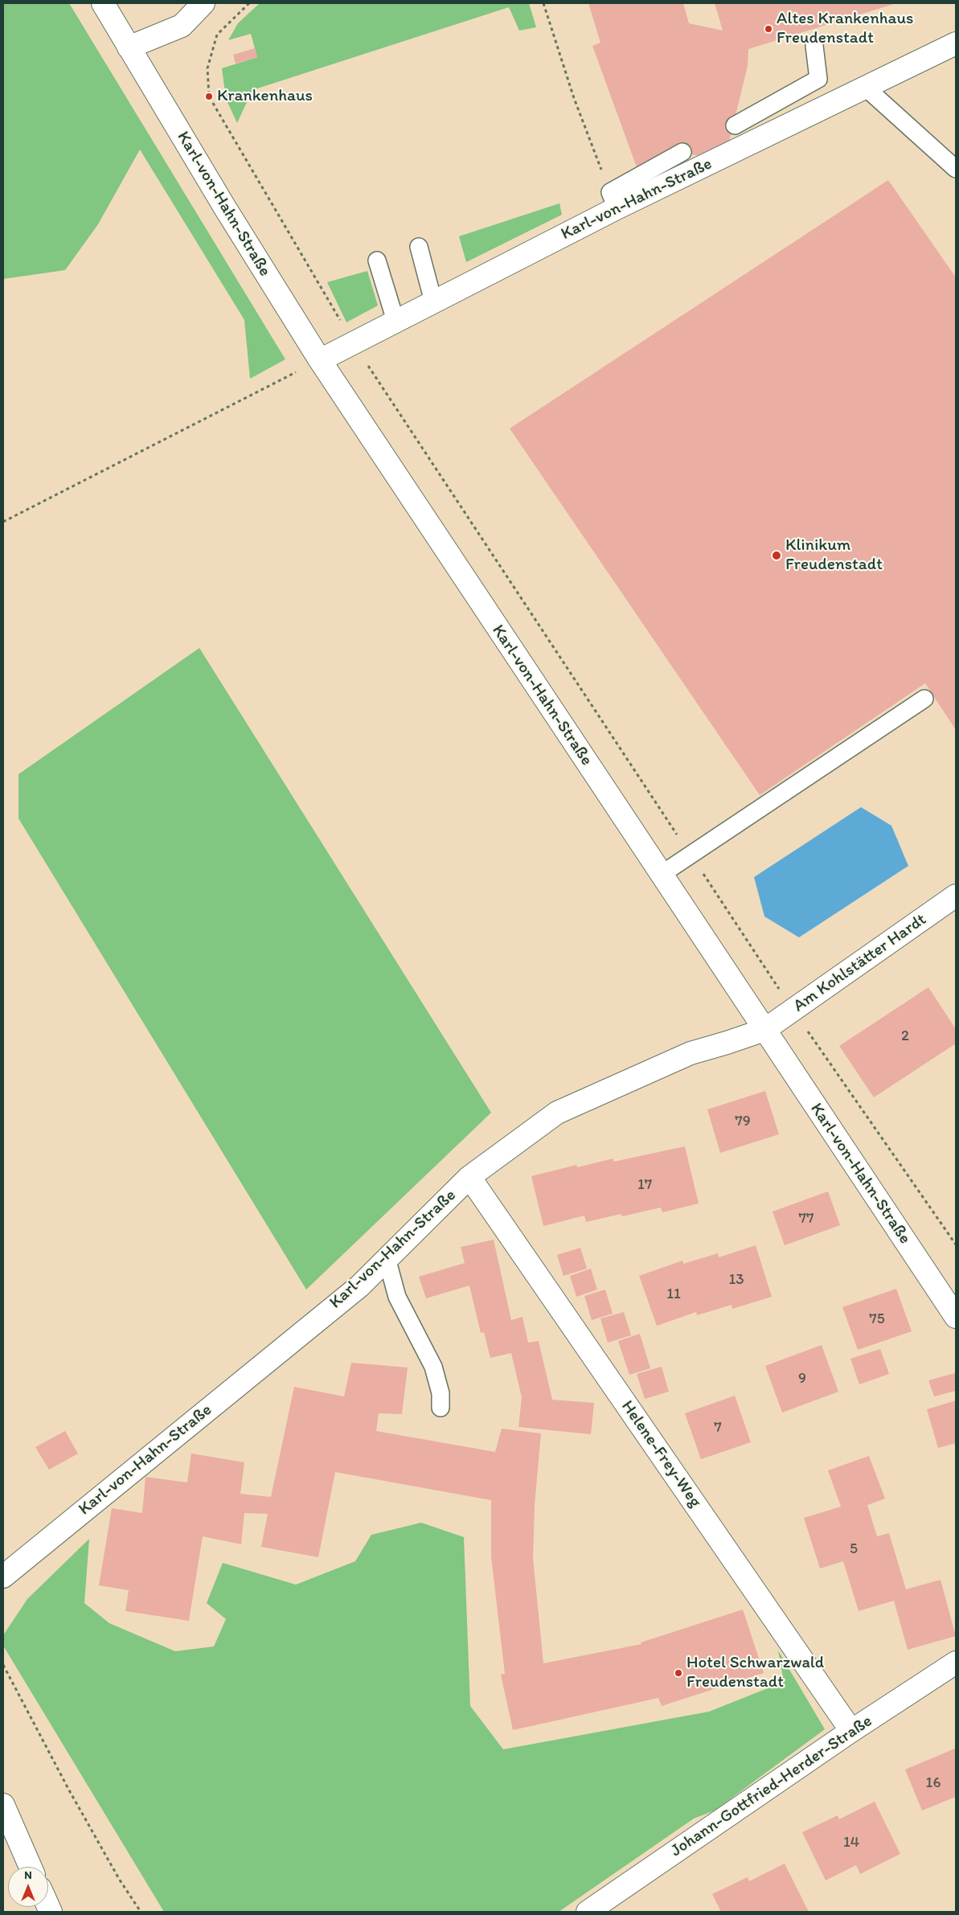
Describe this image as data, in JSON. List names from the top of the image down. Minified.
{"streets":{"street":["Karl-von-Hahn-Straße","Am Kohlstätter Hardt","Helene-Frey-Weg","Johann-Gottfried-Herder-Straße"]},"crossings":[["Karl-von-Hahn-Straße","Am Kohlstätter Hardt"],["Karl-von-Hahn-Straße","Helene-Frey-Weg"],["Helene-Frey-Weg","Johann-Gottfried-Herder-Straße"]],"places":["Altes Krankenhaus Freudenstadt","Krankenhaus","Klinikum Freudenstadt","Hotel Schwarzwald Freudenstadt"],"house_numbers":["2","79","17","77","13","11","75","9","7","5","16","14"],"north":"top"}
